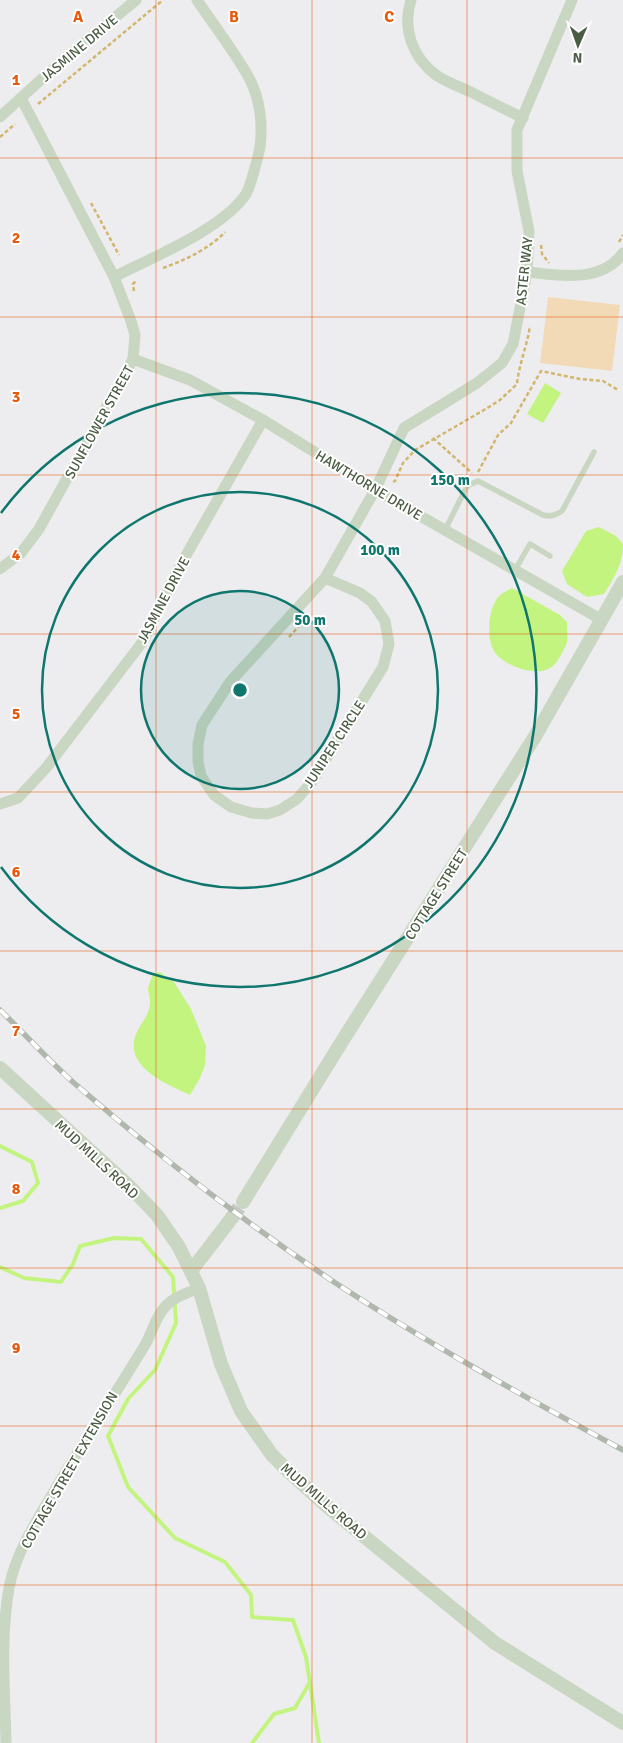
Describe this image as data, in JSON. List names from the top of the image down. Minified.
{"streets":{"street":["JASMINE DRIVE","ASTER WAY","SUNFLOWER STREET","HAWTHORNE DRIVE","JUNIPER CIRCLE","COTTAGE STREET","MUD MILLS ROAD","COTTAGE STREET EXTENSION"]},"crossings":[["JASMINE DRIVE","SUNFLOWER STREET"],["JASMINE DRIVE","HAWTHORNE DRIVE"],["ASTER WAY","HAWTHORNE DRIVE"],["ASTER WAY","JUNIPER CIRCLE"],["SUNFLOWER STREET","HAWTHORNE DRIVE"],["HAWTHORNE DRIVE","JUNIPER CIRCLE"],["HAWTHORNE DRIVE","COTTAGE STREET"],["MUD MILLS ROAD","COTTAGE STREET EXTENSION"]],"north":"bottom","grid":{"columns":["A","B","C"],"rows":["1","2","3","4","5","6","7","8","9"]},"rings":["150 m","100 m","50 m"]}
